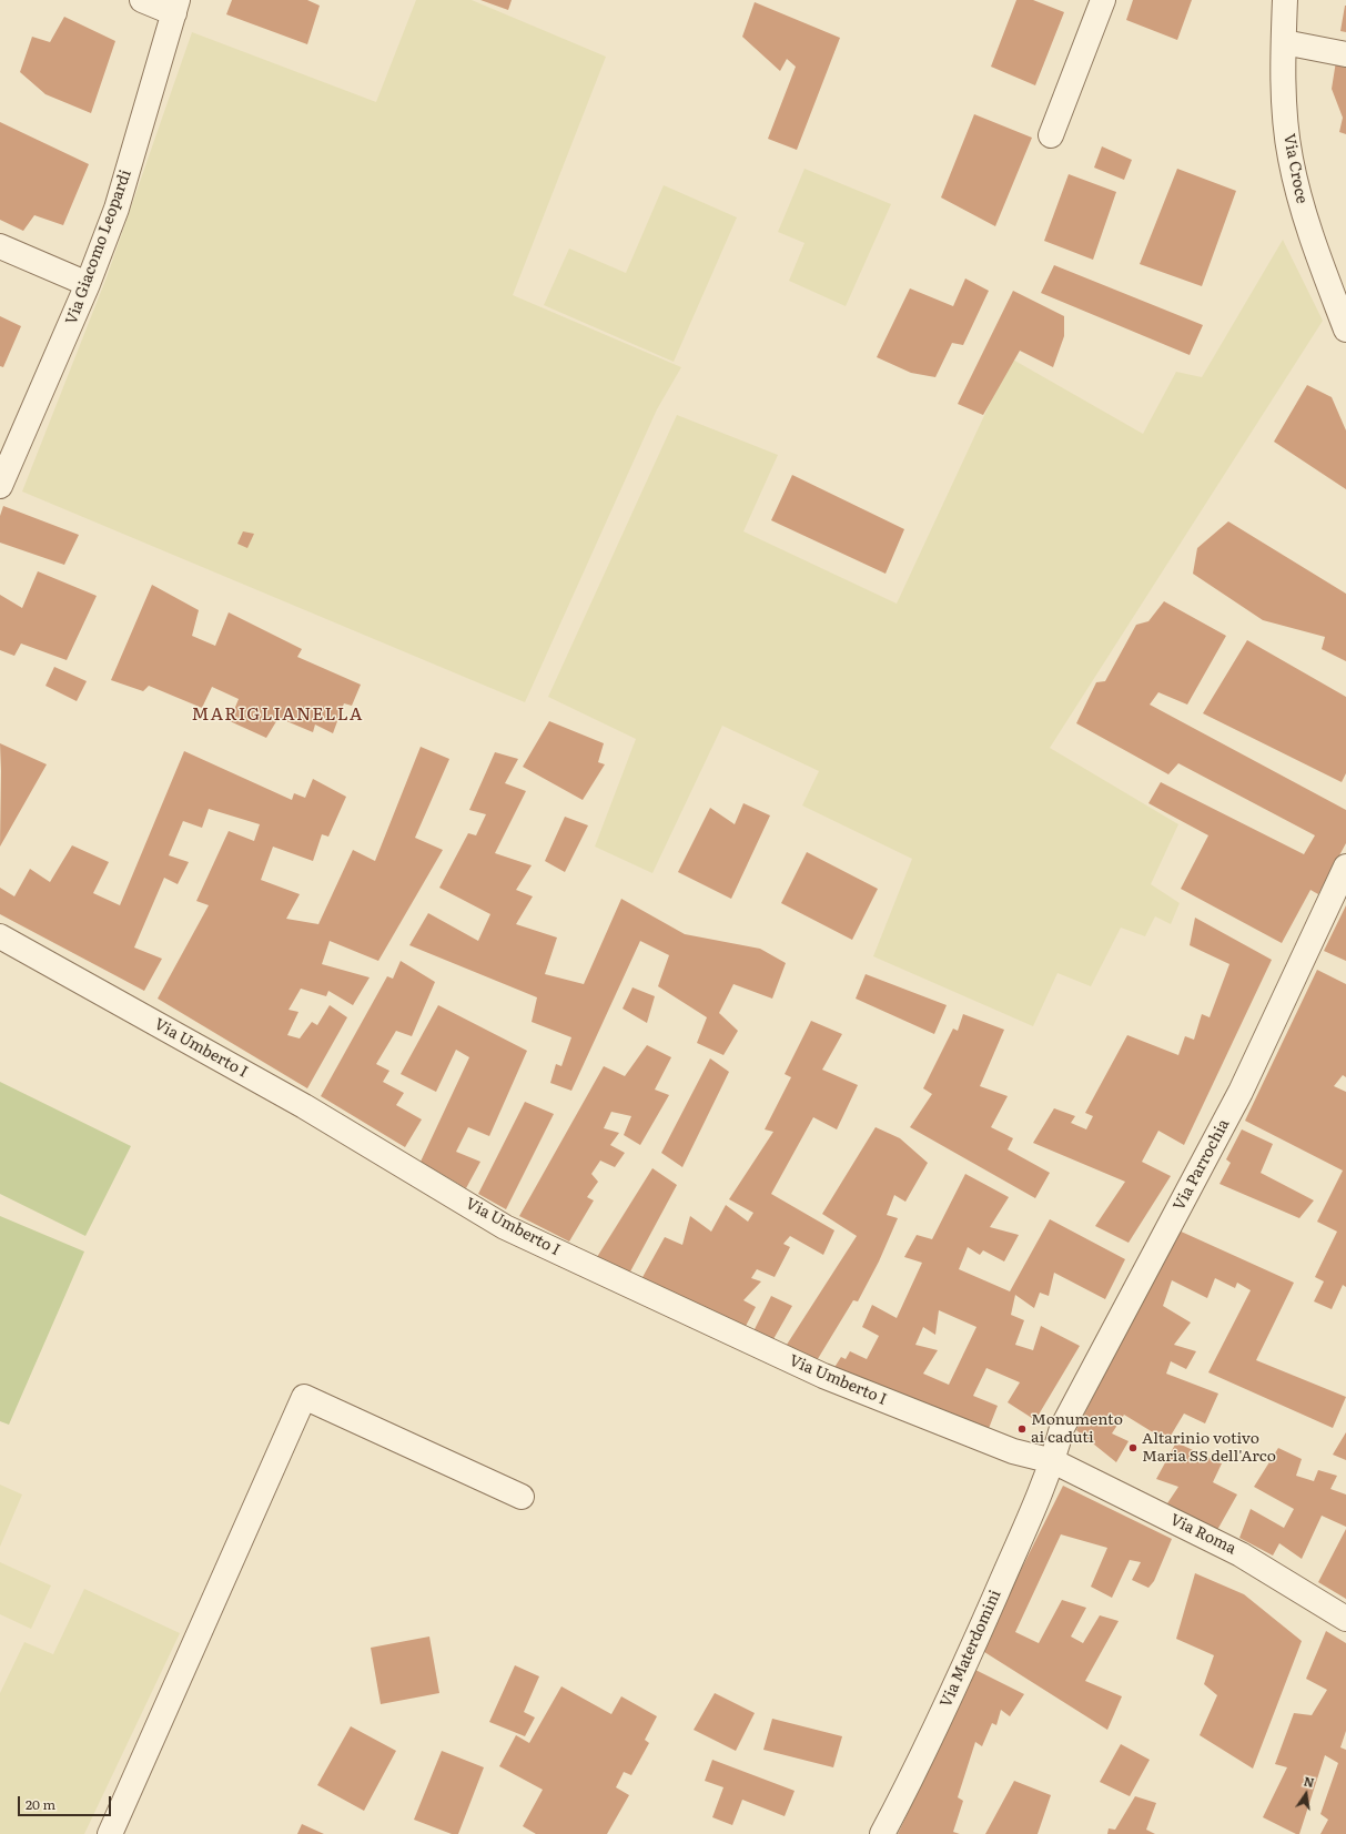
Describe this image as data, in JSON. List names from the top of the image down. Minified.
{"streets":{"street":["Via Croce","Via Giacomo Leopardi","Via Umberto I","Via Parrochia","Via Roma","Via Materdomini"]},"crossings":[["Via Umberto I","Via Parrochia"],["Via Umberto I","Via Roma"],["Via Umberto I","Via Materdomini"],["Via Parrochia","Via Roma"],["Via Parrochia","Via Materdomini"],["Via Roma","Via Materdomini"]],"districts":["MARIGLIANELLA"],"places":["Monumento ai caduti","Altarinio votivo Maria SS dell'Arco"],"scale_bar":"20 m","north":"top"}
